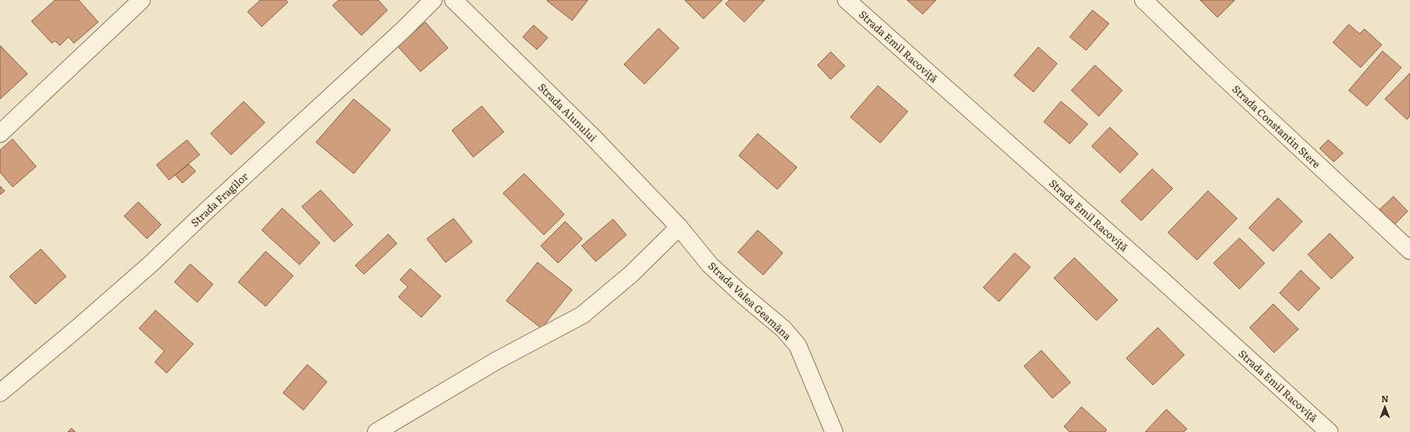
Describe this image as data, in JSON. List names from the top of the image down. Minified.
{"streets":{"street":["Strada Emil Racoviță","Strada Alunului","Strada Constantin Stere","Strada Fragilor","Strada Valea Geamăna"]},"crossings":[["Strada Alunului","Strada Valea Geamăna"]],"north":"top"}
